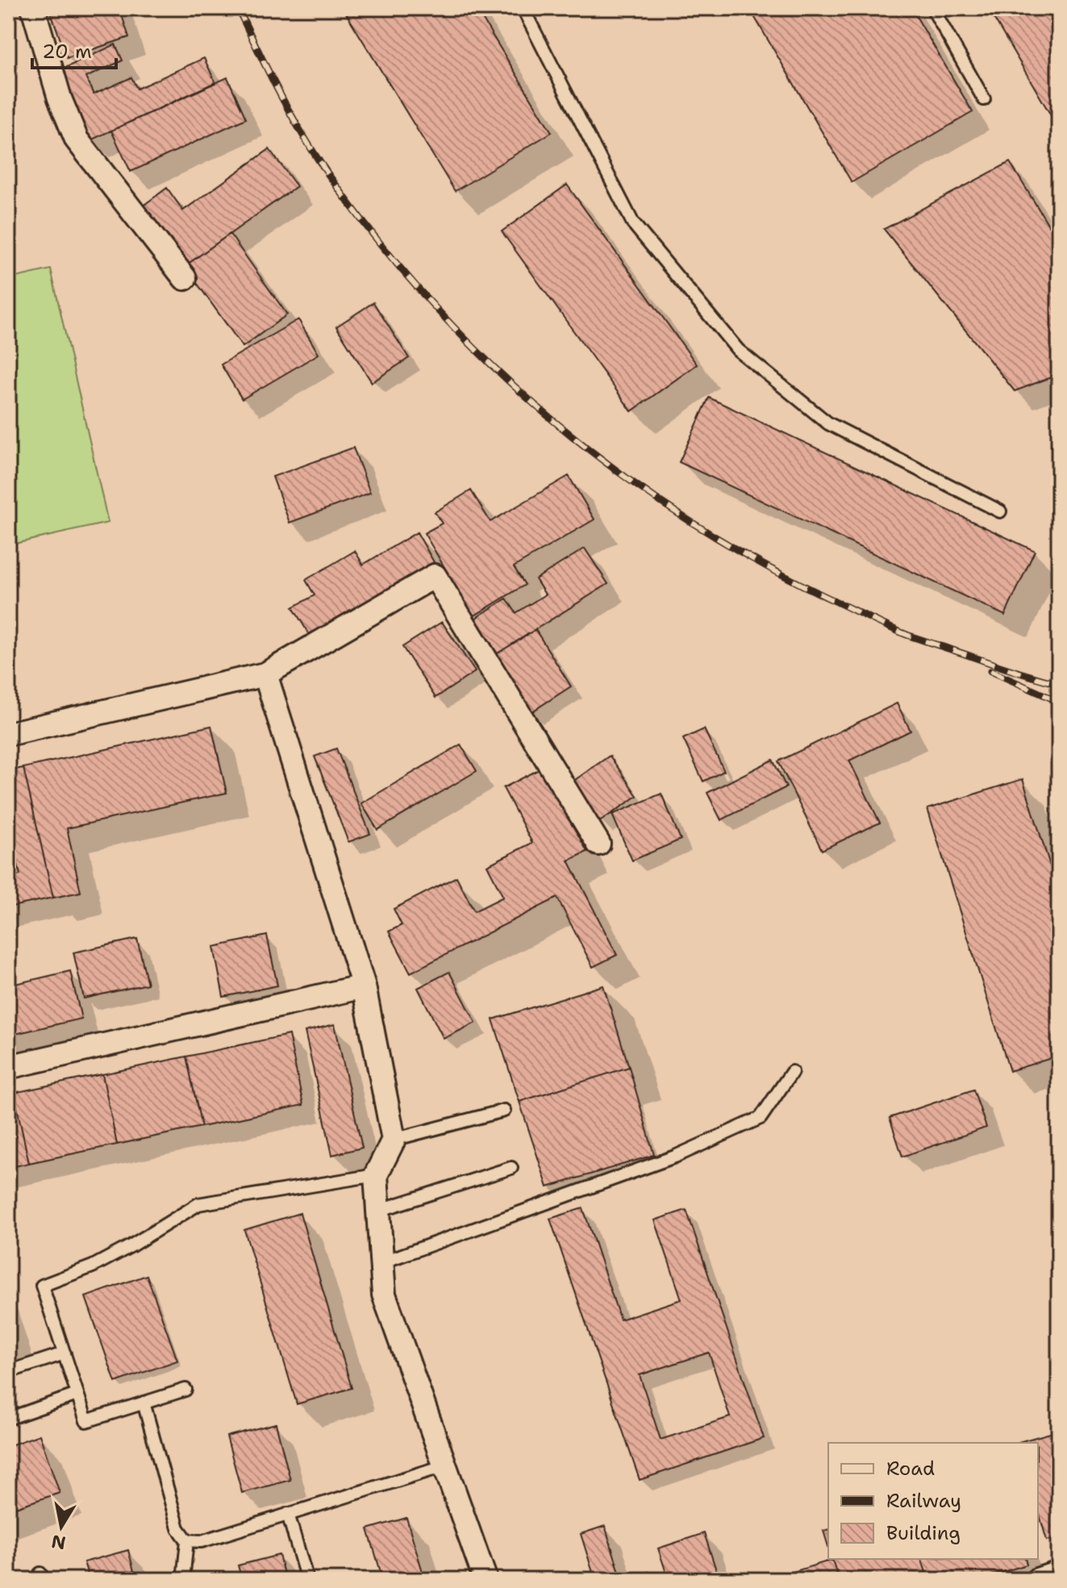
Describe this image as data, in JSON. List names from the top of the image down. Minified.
{"legend":["Road","Railway","Building"],"scale_bar":"20 m","north":"bottom"}
